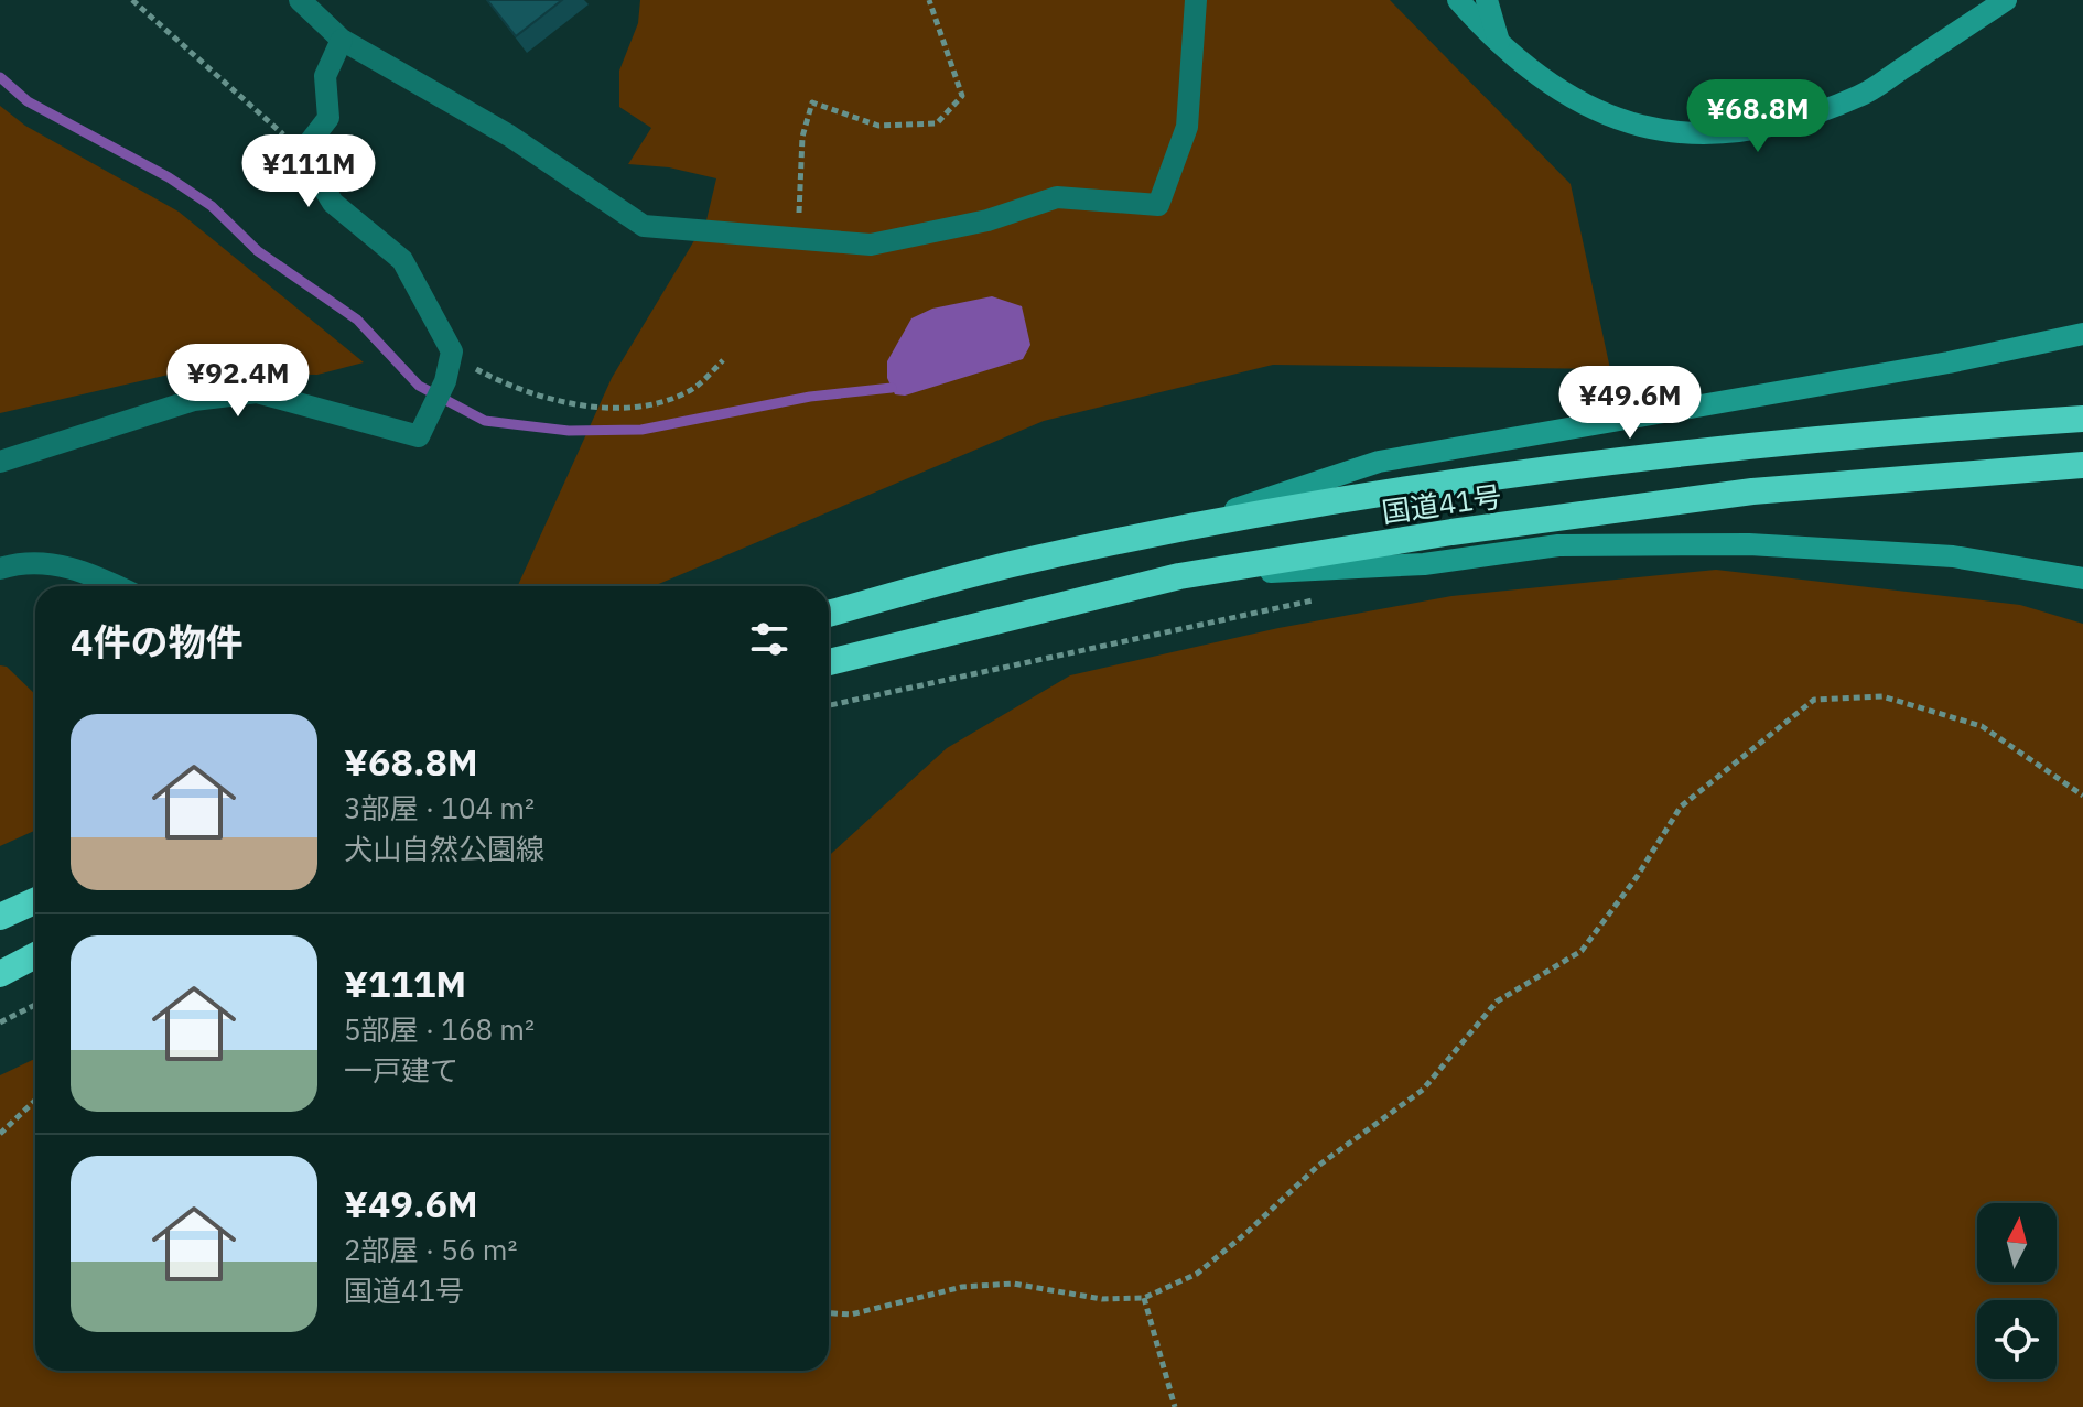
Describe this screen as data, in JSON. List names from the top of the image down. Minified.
{"streets":{"highway":["国道41号"]},"north":"top","page":{"price":["¥68.8M","¥111M","¥92.4M","¥49.6M"],"heading":"4件の物件","list":[{"name":"¥68.8M","note":"3部屋 · 104 m² · 犬山自然公園線"},{"name":"¥111M","note":"5部屋 · 168 m² · 一戸建て"},{"name":"¥49.6M","note":"2部屋 · 56 m² · 国道41号"}]}}
